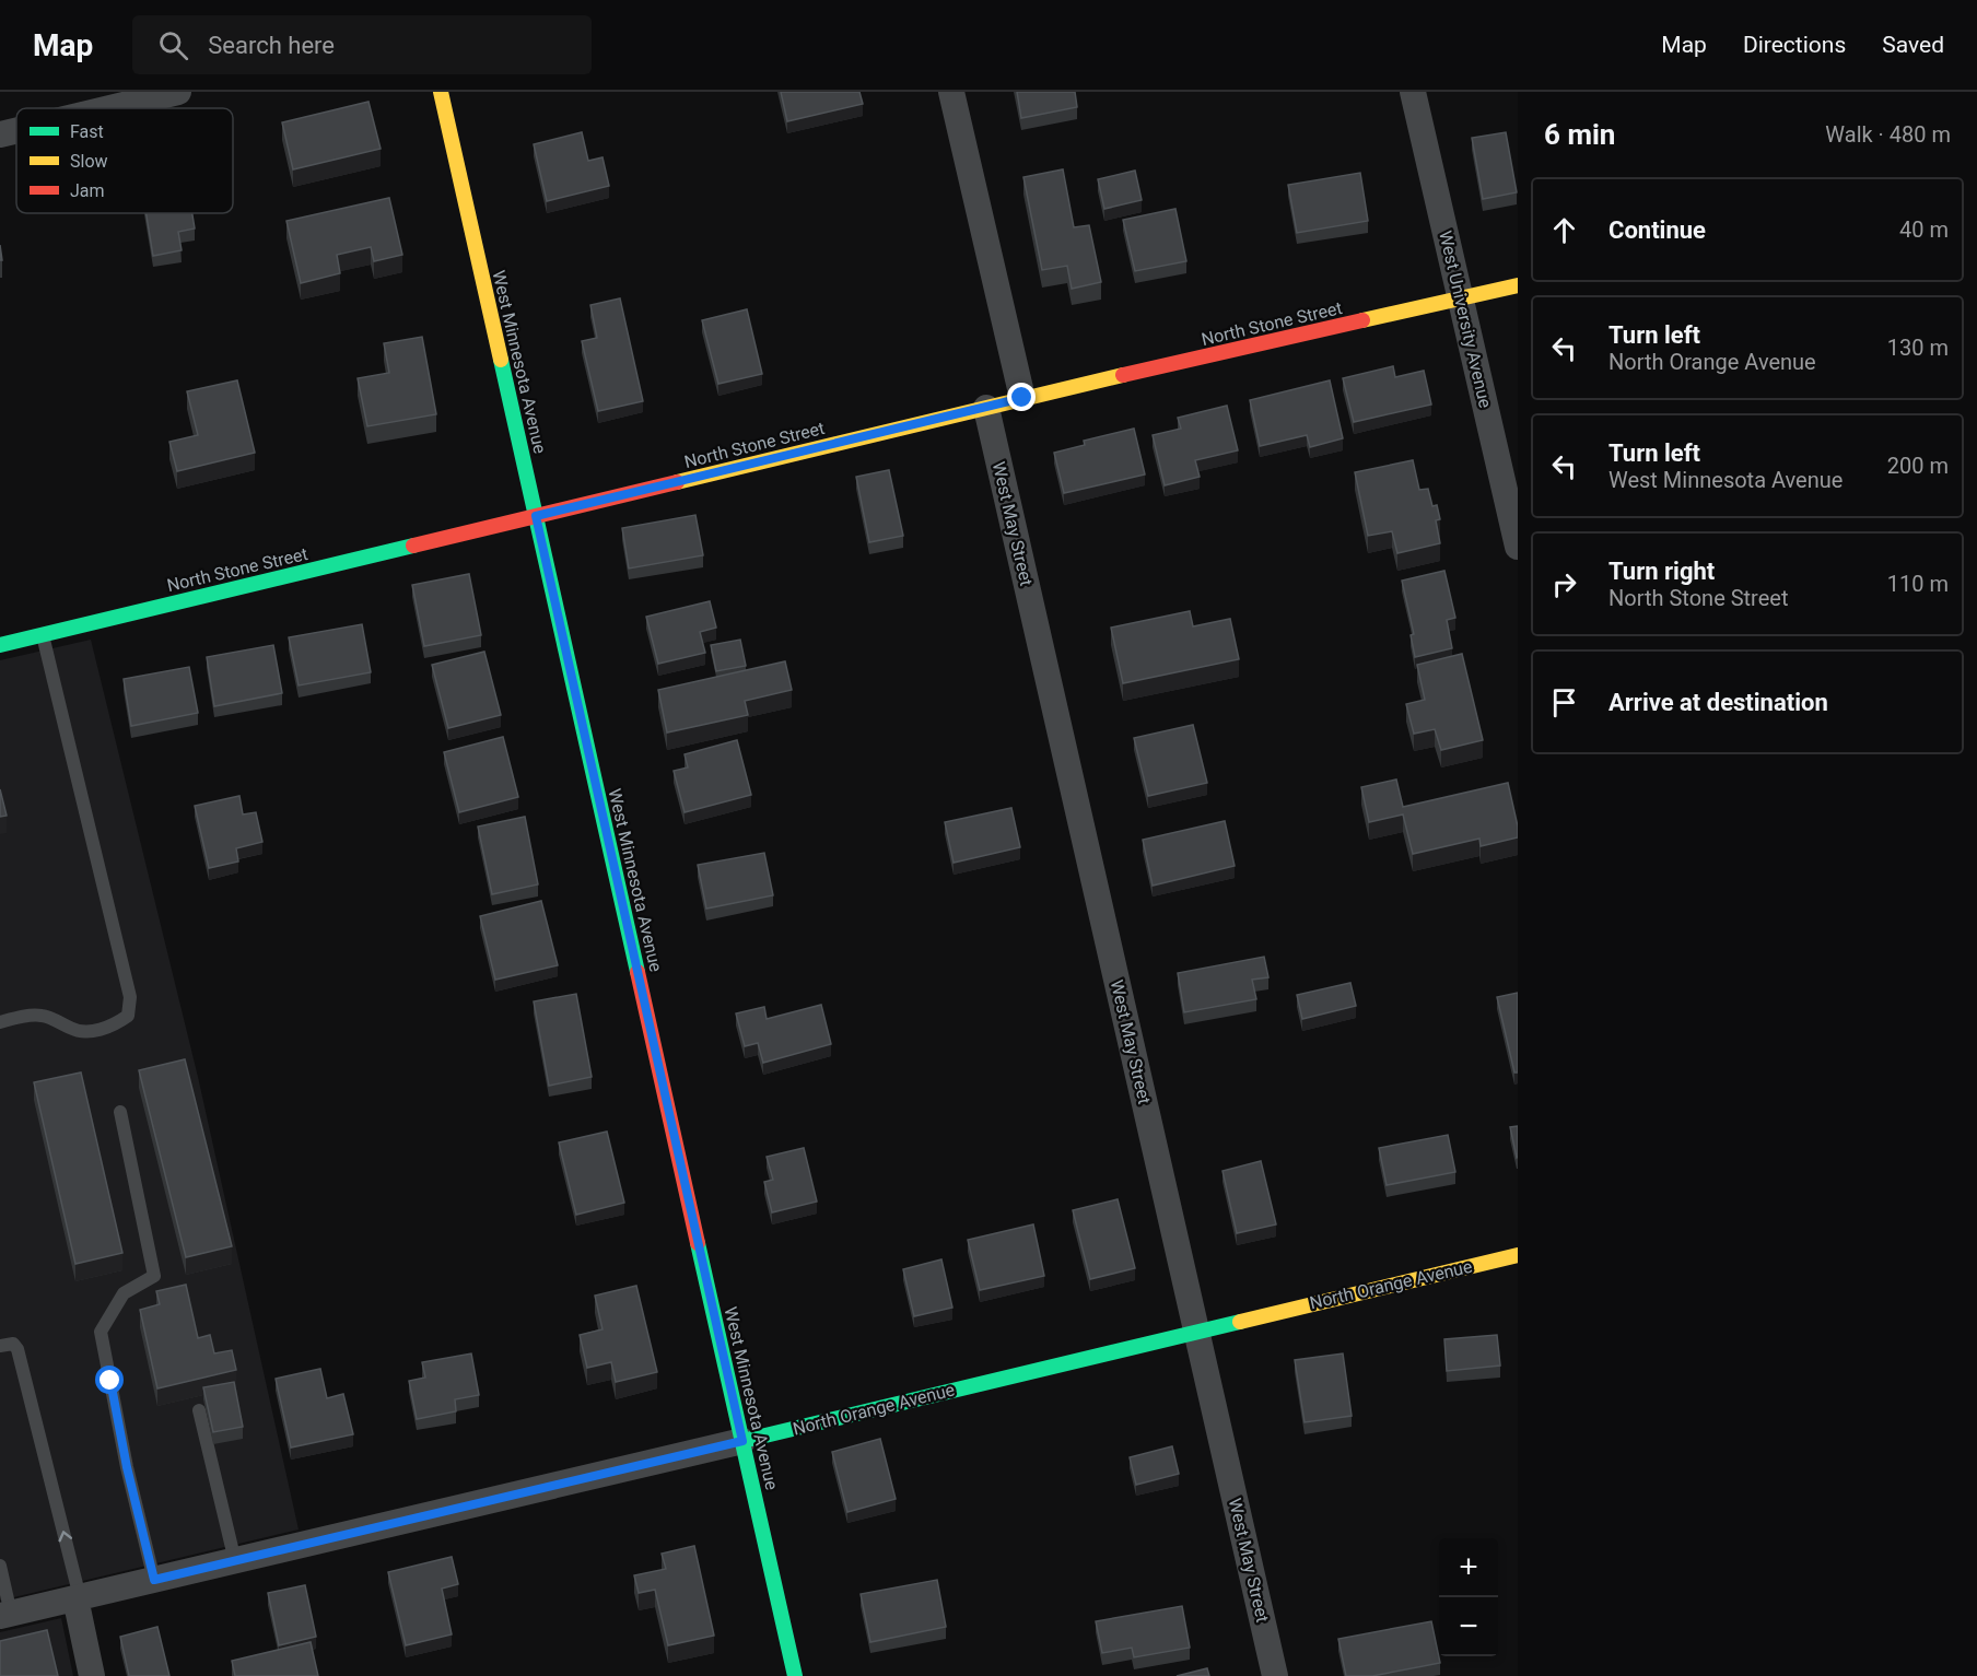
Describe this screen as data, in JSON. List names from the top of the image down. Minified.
{"streets":{"street":["West University Avenue","North Stone Street","West Minnesota Avenue","West May Street","North Orange Avenue"]},"crossings":[["West University Avenue","North Stone Street"],["North Stone Street","West Minnesota Avenue"],["North Stone Street","West May Street"],["West Minnesota Avenue","North Orange Avenue"],["West May Street","North Orange Avenue"]],"legend":["Fast","Slow","Jam"],"page":{"header":"Map","search":"Search here","nav":["Map","Directions","Saved"],"heading":["6 min","Walk · 480 m"],"list":[["Continue","40 m"],["Turn left","North Orange Avenue","130 m"],["Turn left","West Minnesota Avenue","200 m"],["Turn right","North Stone Street","110 m"],"Arrive at destination"],"map_buttons":["+","−"]}}
